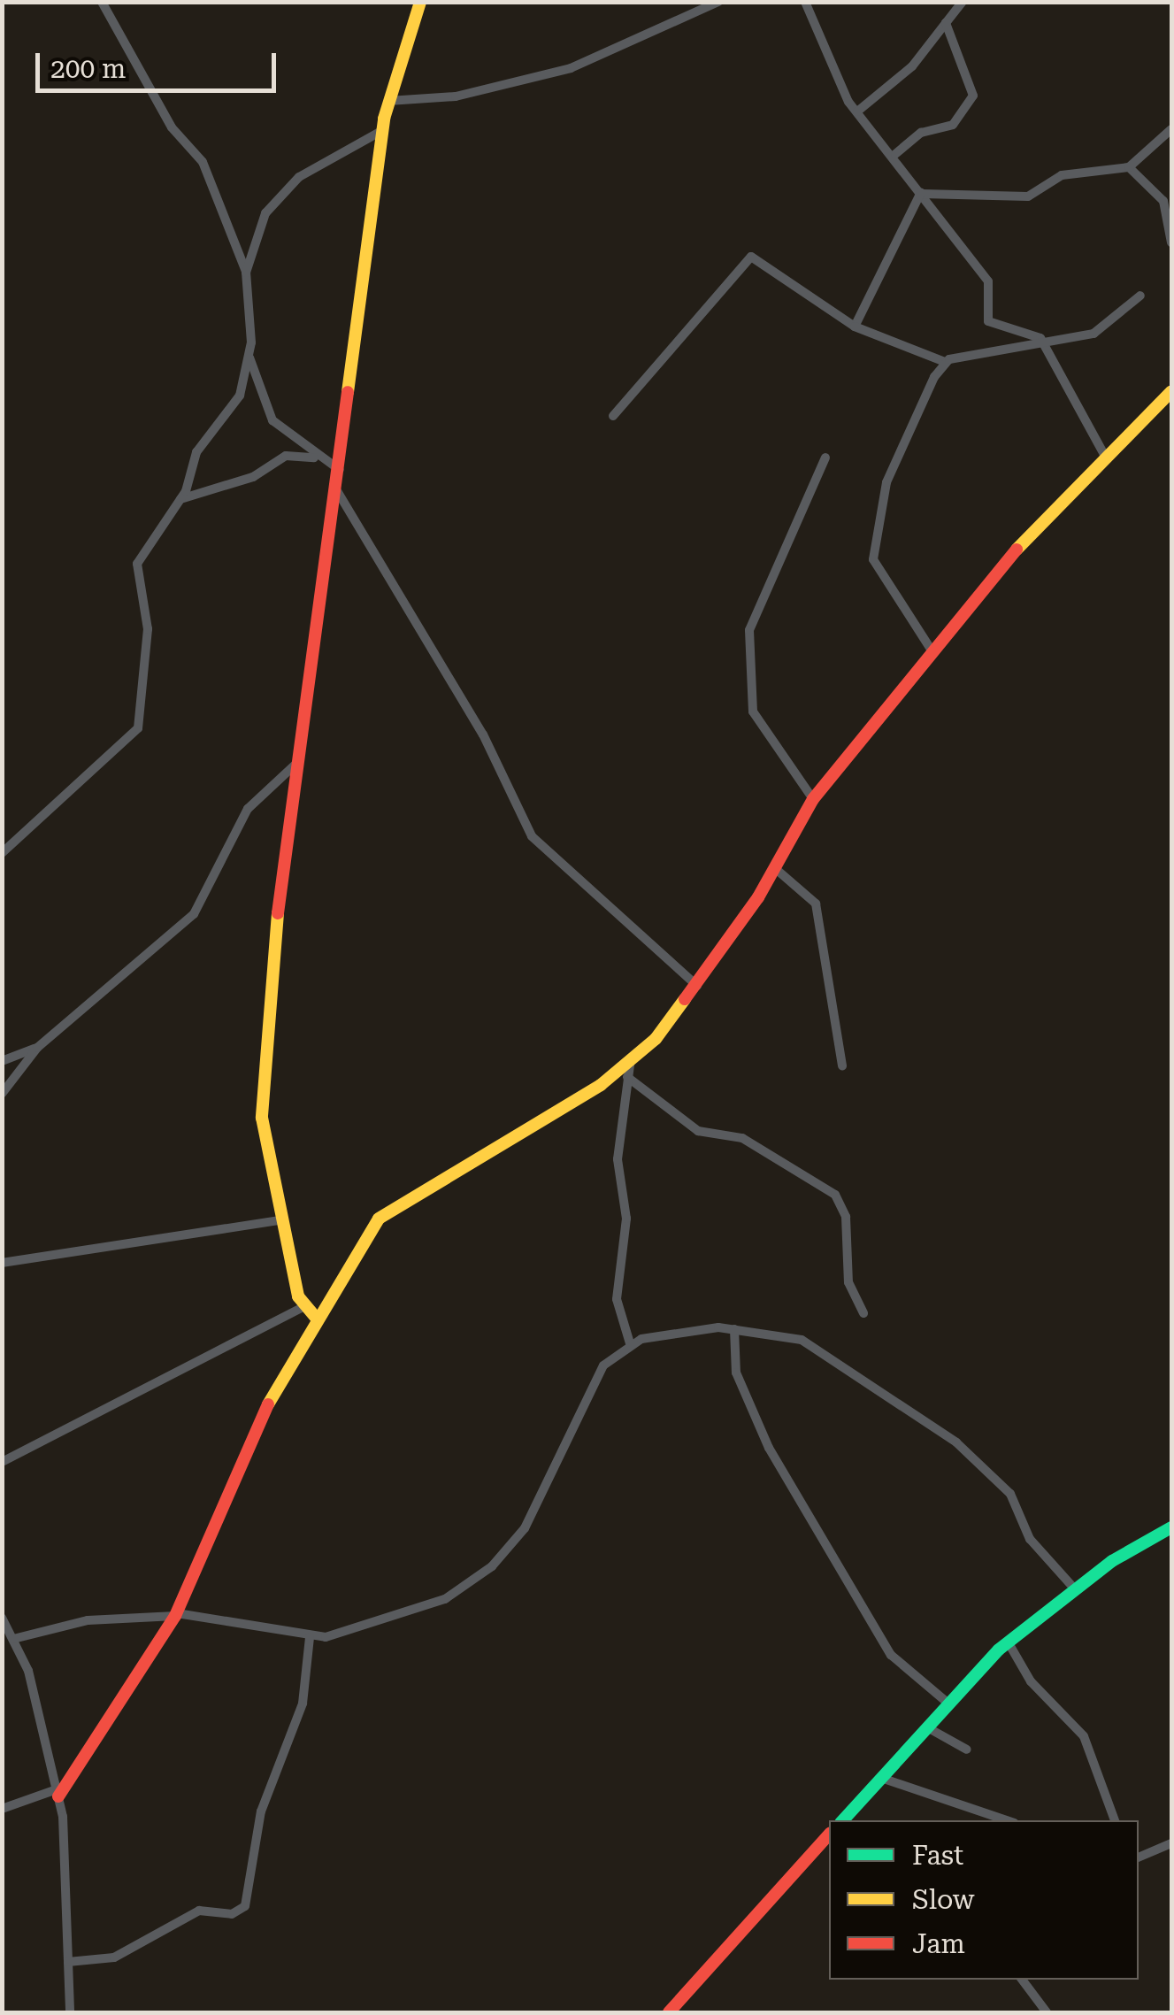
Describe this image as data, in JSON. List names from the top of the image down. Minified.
{"legend":["Fast","Slow","Jam"],"scale_bar":"200 m"}
